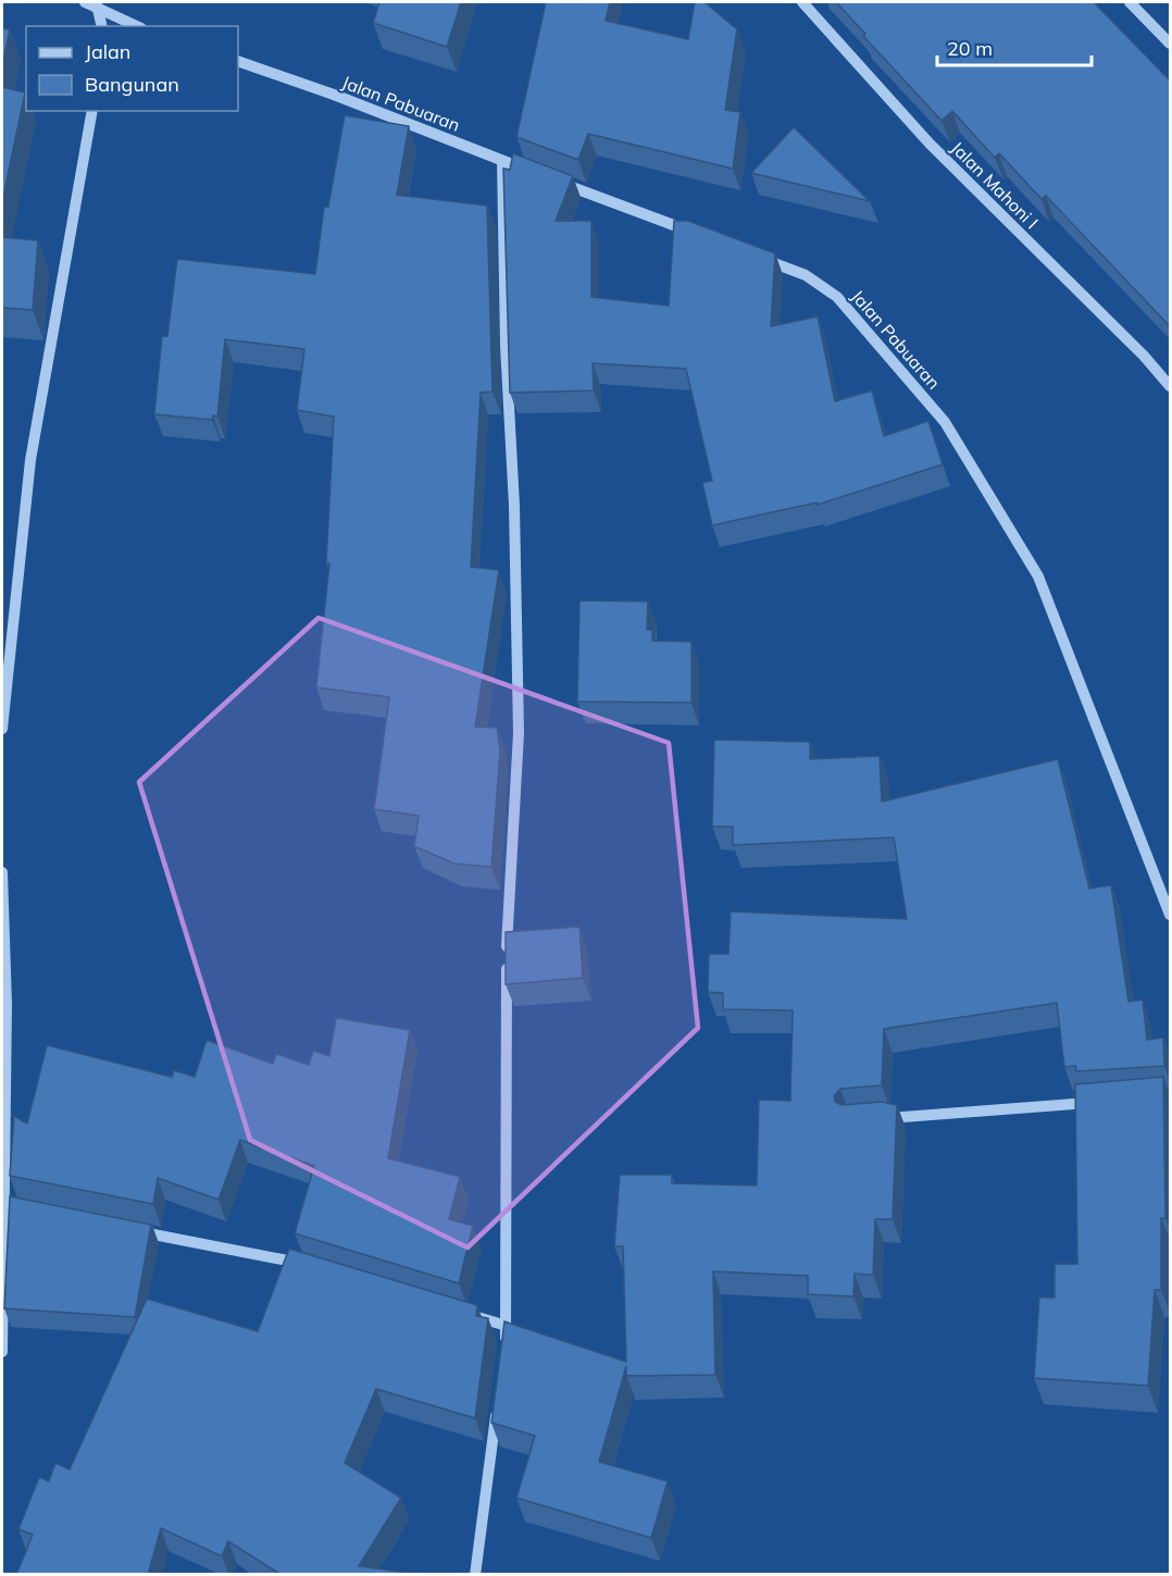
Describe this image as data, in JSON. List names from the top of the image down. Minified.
{"streets":{"street":["Jalan Pabuaran","Jalan Mahoni I"]},"legend":["Jalan","Bangunan"],"scale_bar":"20 m"}
